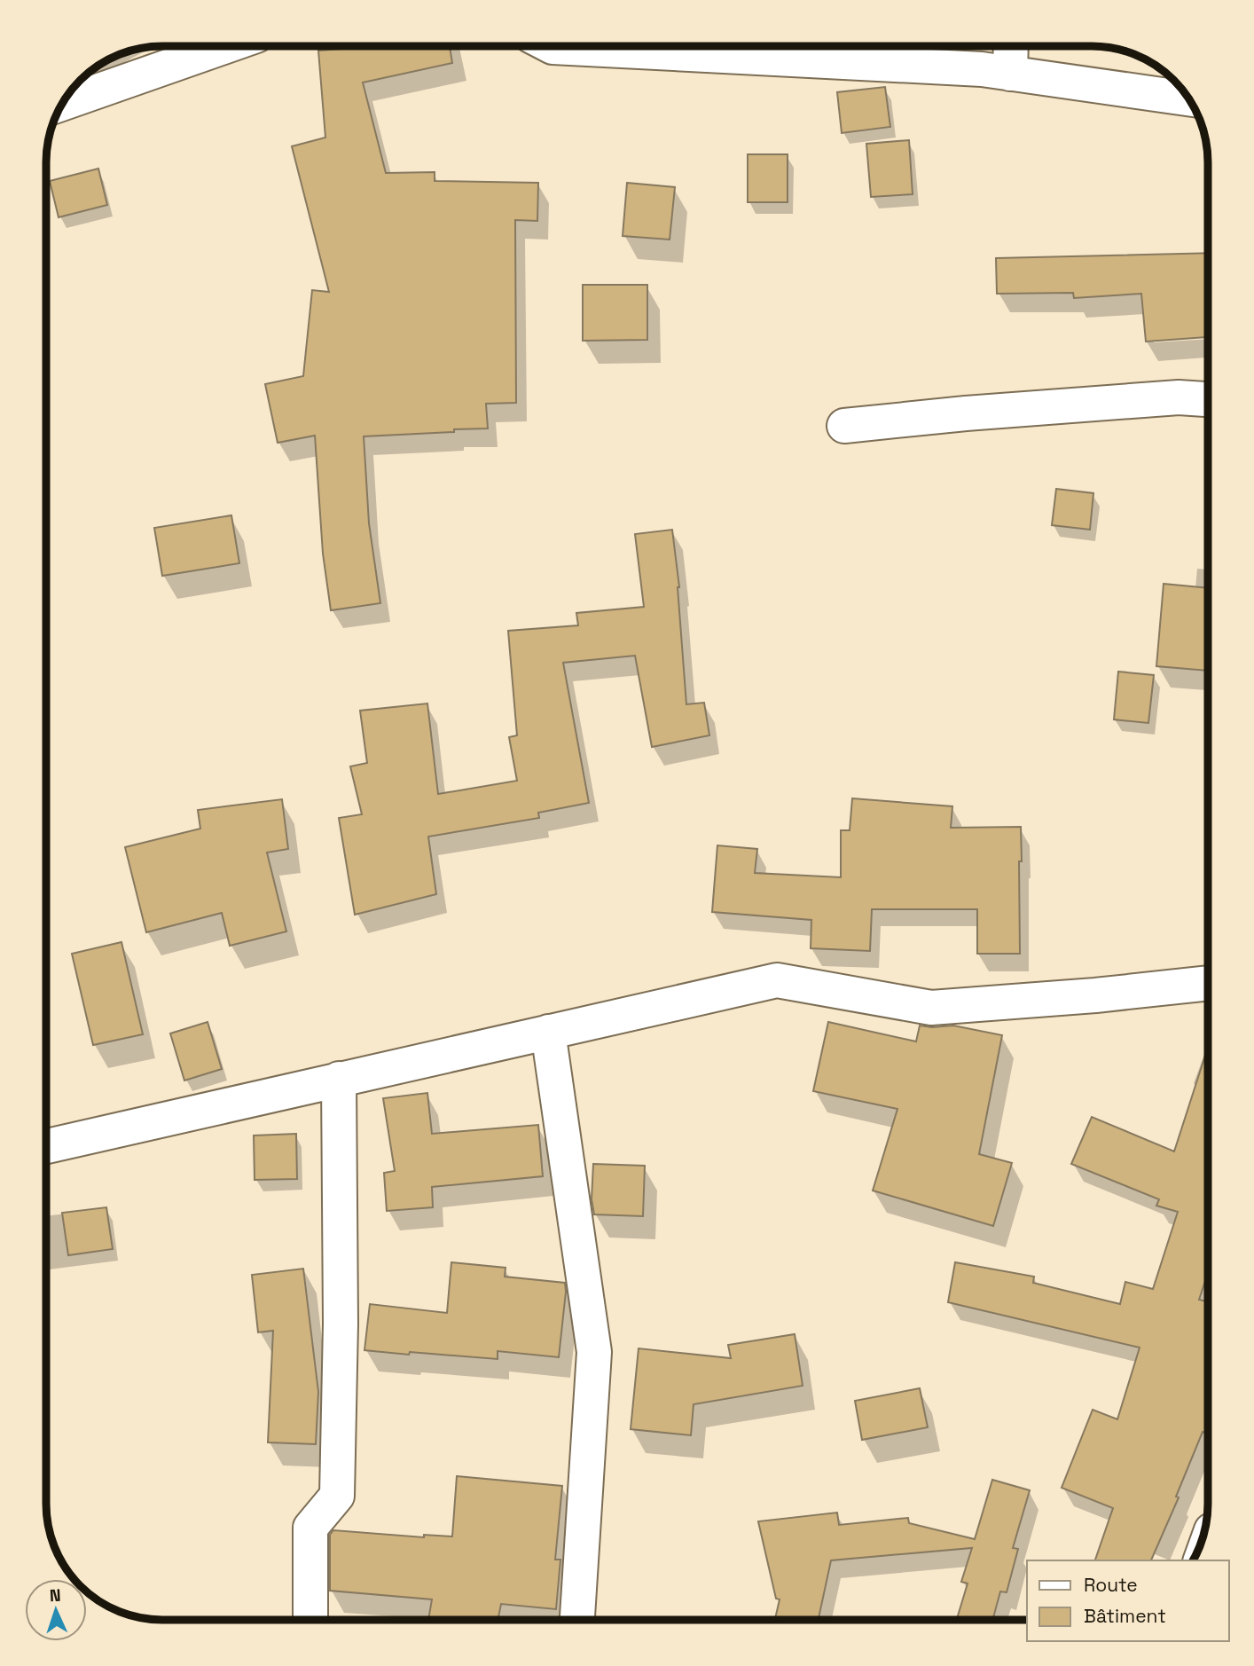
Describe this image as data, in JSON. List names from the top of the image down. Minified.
{"legend":["Route","Bâtiment"],"north":"top"}
